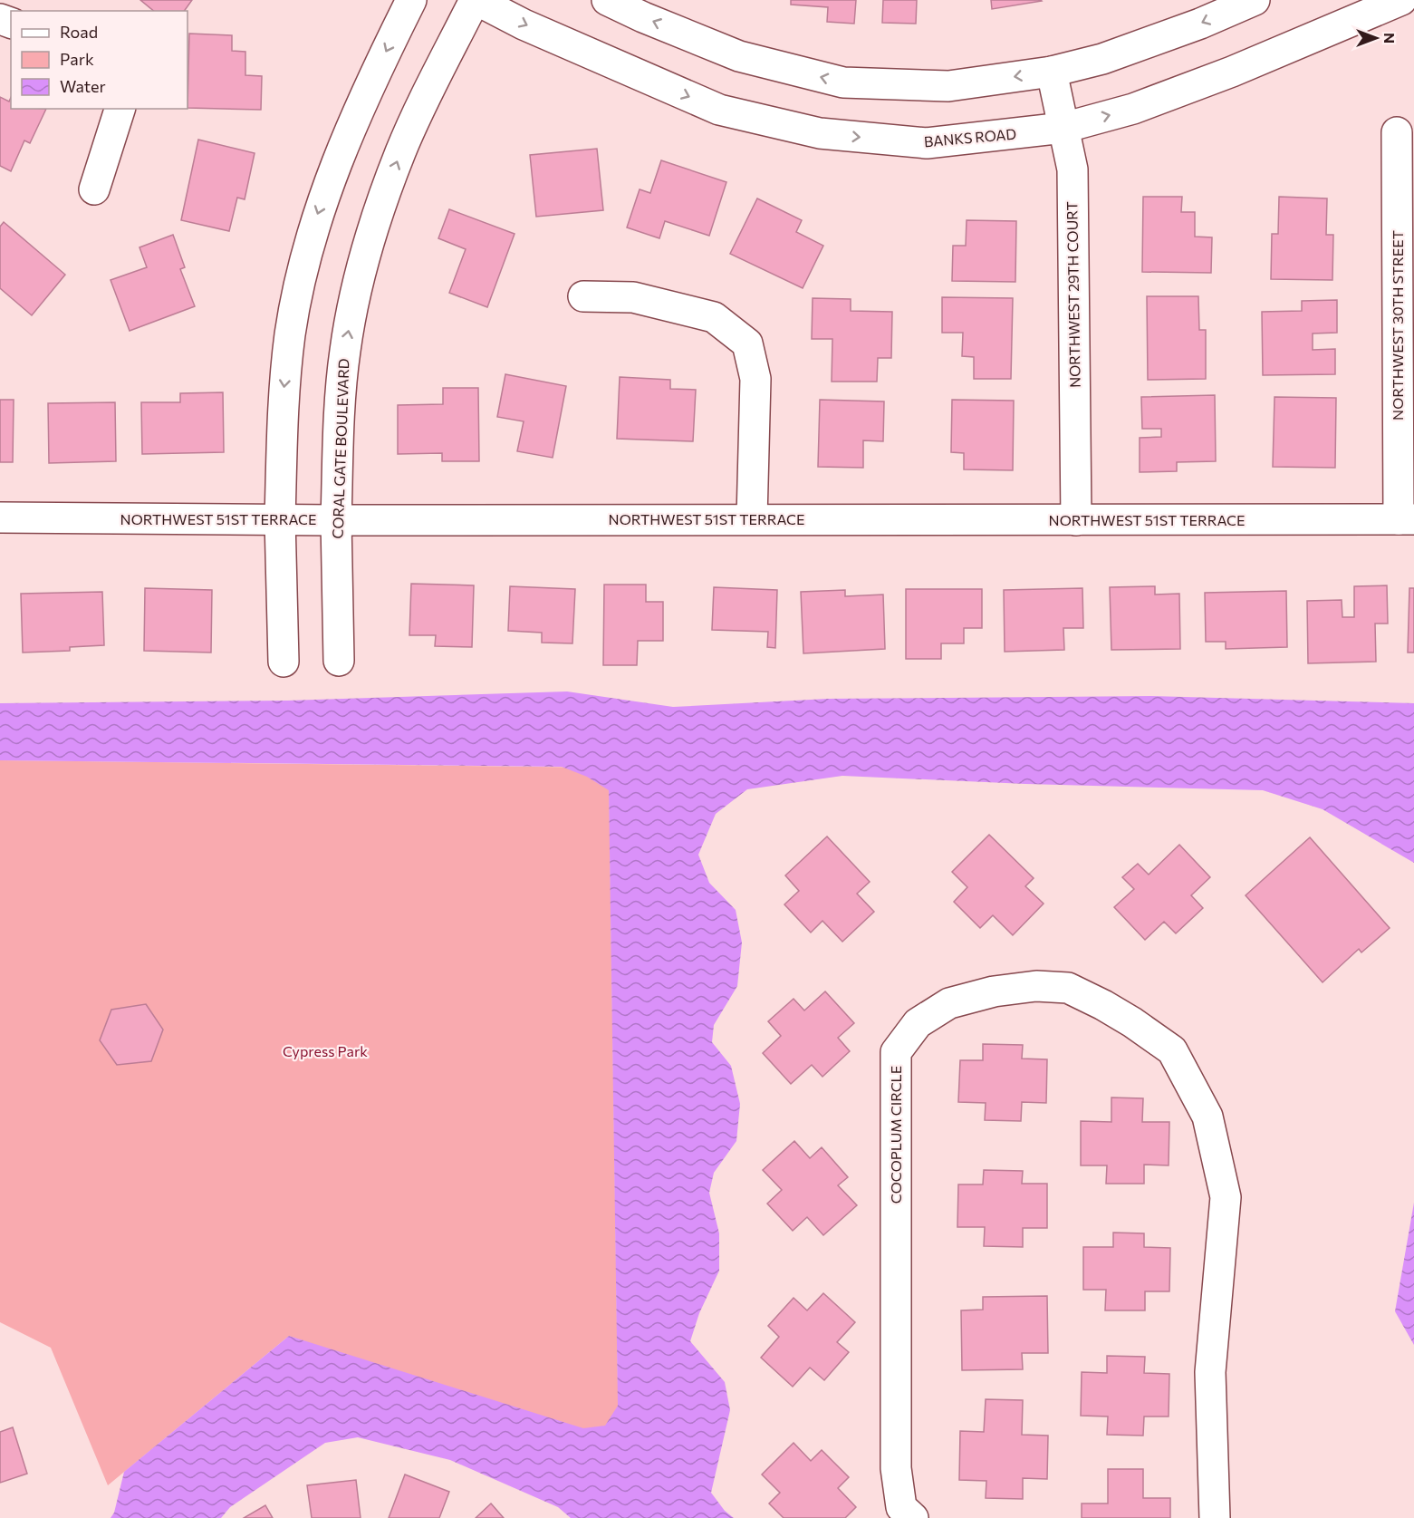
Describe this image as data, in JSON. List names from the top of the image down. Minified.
{"streets":{"street":["BANKS ROAD","NORTHWEST 29TH COURT","NORTHWEST 30TH STREET","CORAL GATE BOULEVARD","NORTHWEST 51ST TERRACE","COCOPLUM CIRCLE"]},"crossings":[["BANKS ROAD","NORTHWEST 29TH COURT"],["BANKS ROAD","CORAL GATE BOULEVARD"],["NORTHWEST 29TH COURT","NORTHWEST 51ST TERRACE"],["NORTHWEST 30TH STREET","NORTHWEST 51ST TERRACE"],["CORAL GATE BOULEVARD","NORTHWEST 51ST TERRACE"]],"parks":["Cypress Park"],"legend":["Road","Park","Water"],"north":"right"}
